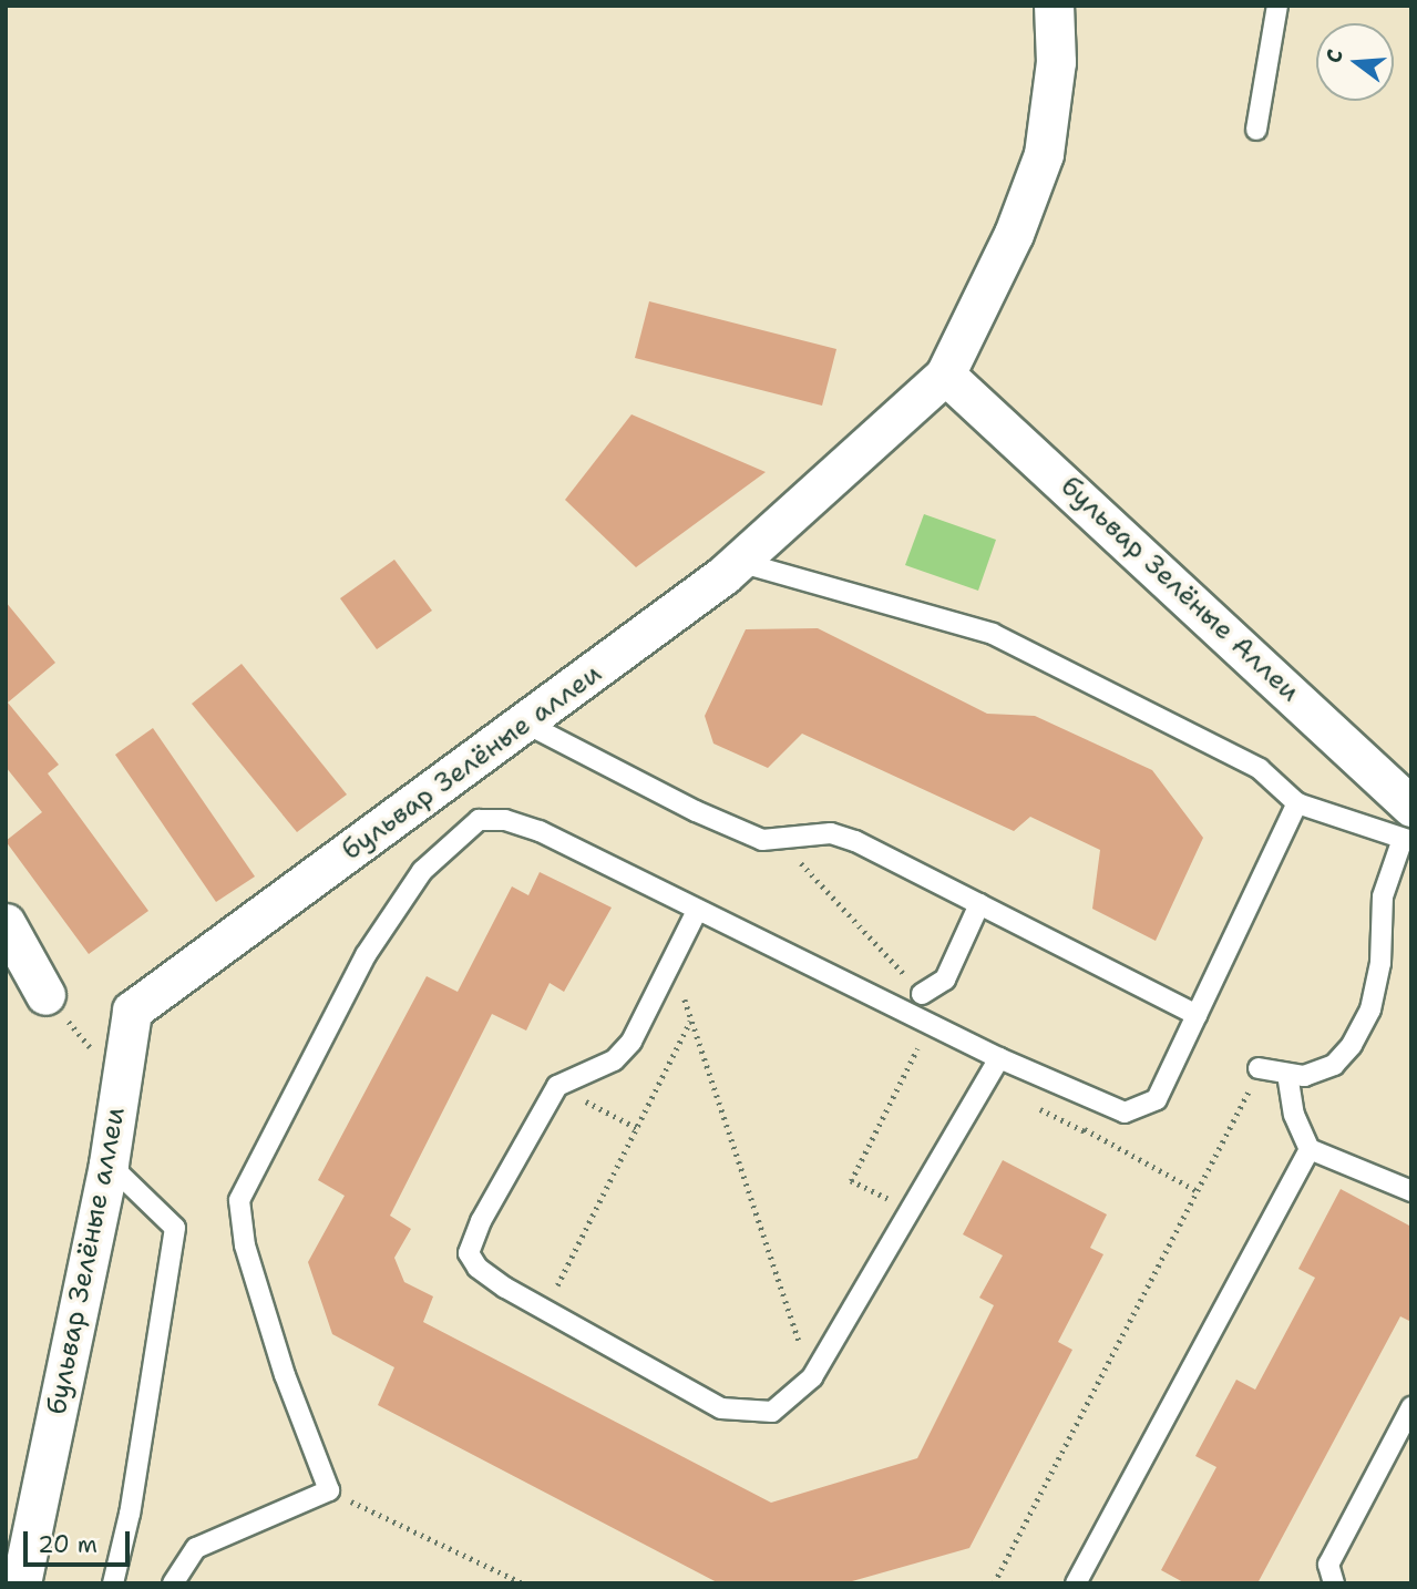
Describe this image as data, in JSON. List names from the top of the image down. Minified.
{"streets":{"street":["бульвар Зелёные Аллеи","бульвар Зелёные аллеи"]},"crossings":[["бульвар Зелёные Аллеи","бульвар Зелёные аллеи"]],"scale_bar":"20 m","north":"left"}
